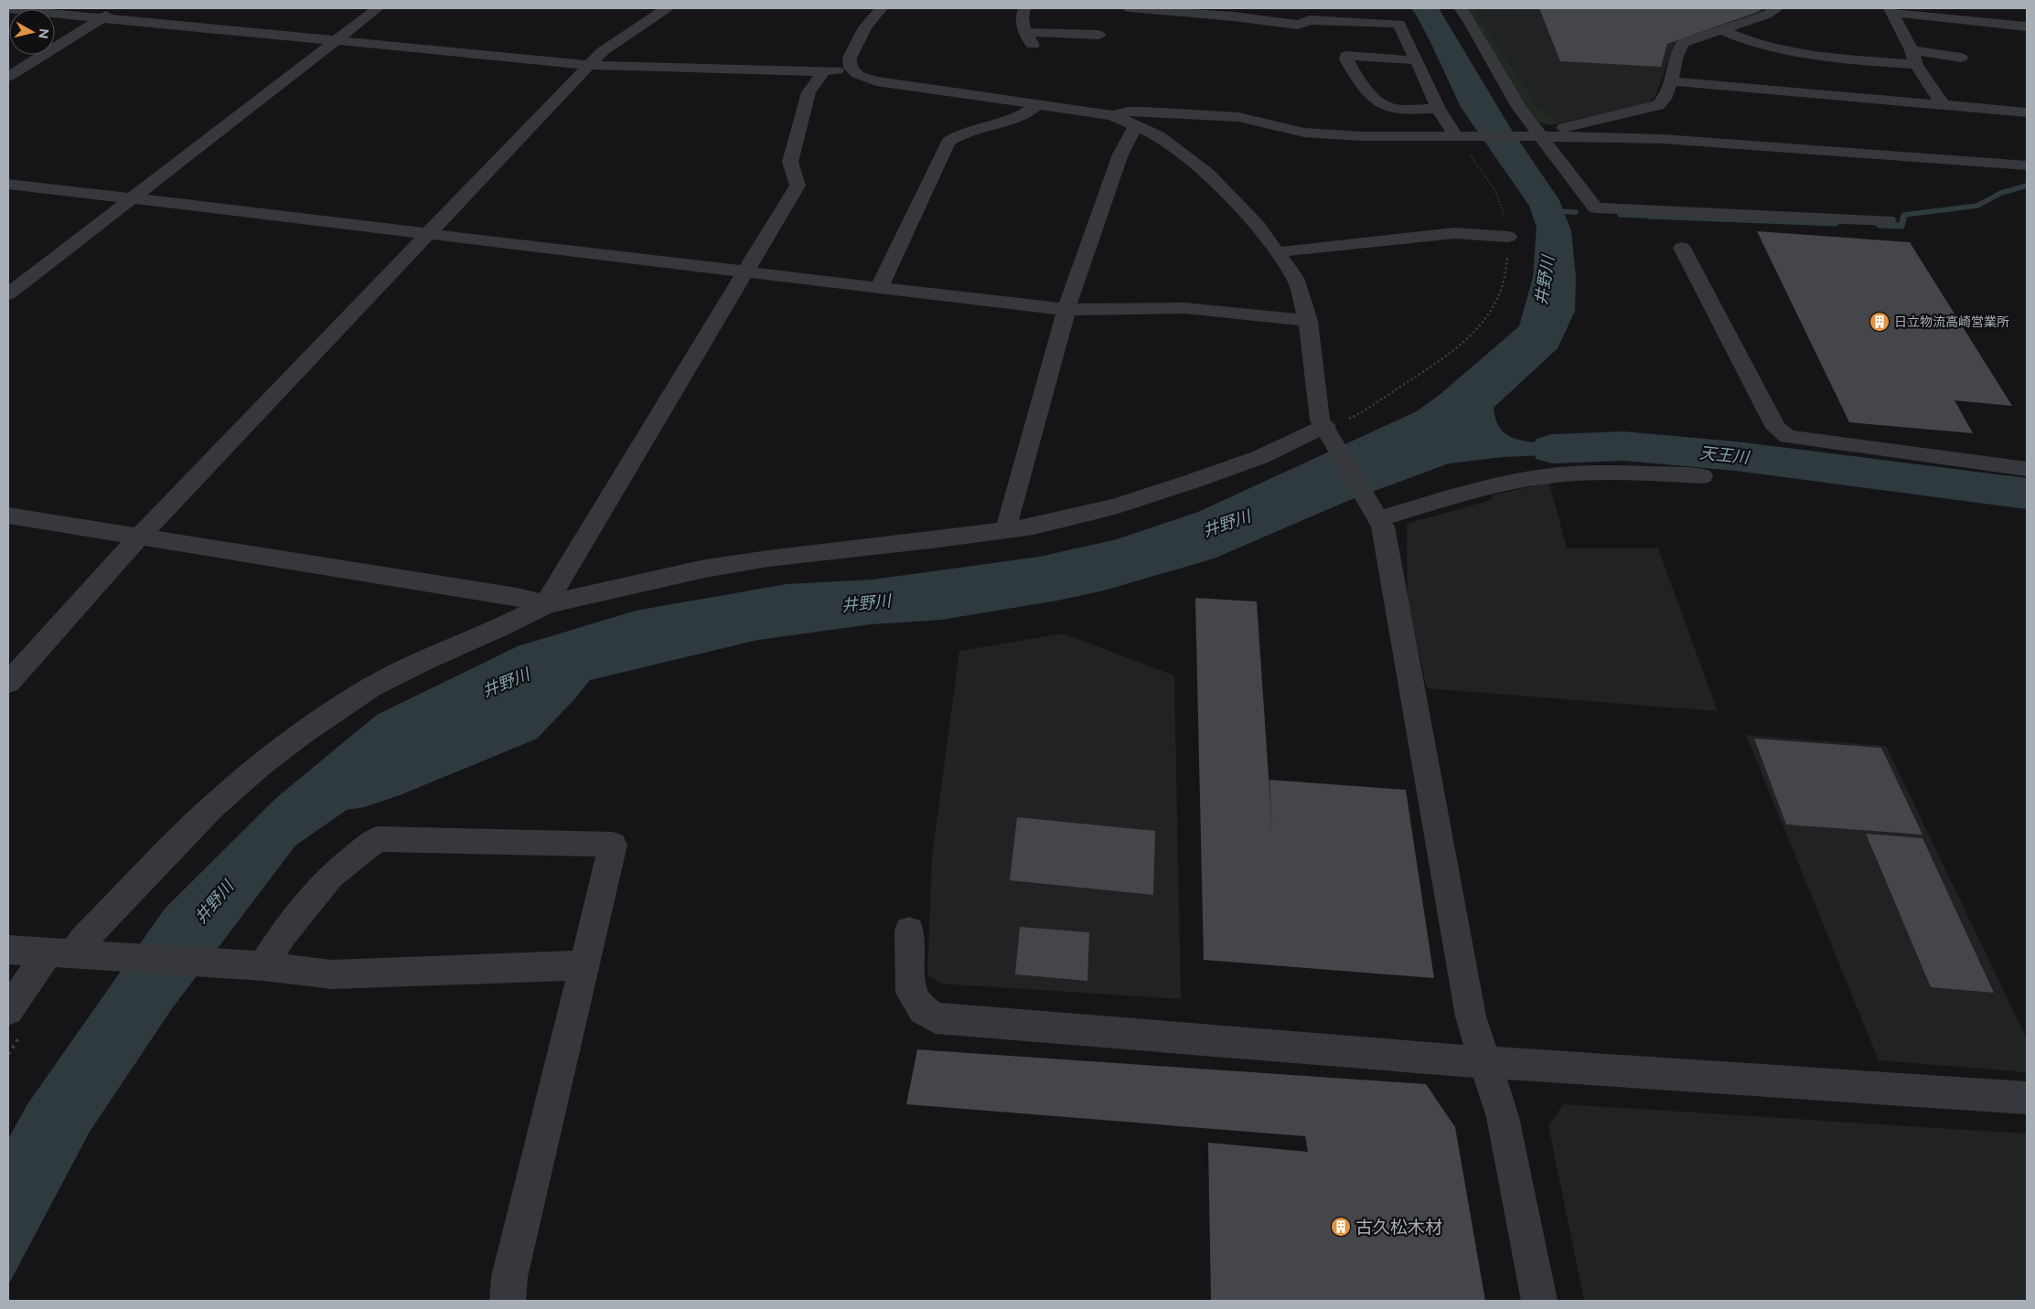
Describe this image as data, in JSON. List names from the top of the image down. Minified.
{"water":["井野川","天王川"],"places":{"building":["日立物流高崎営業所","古久松木材"]},"north":"right"}
